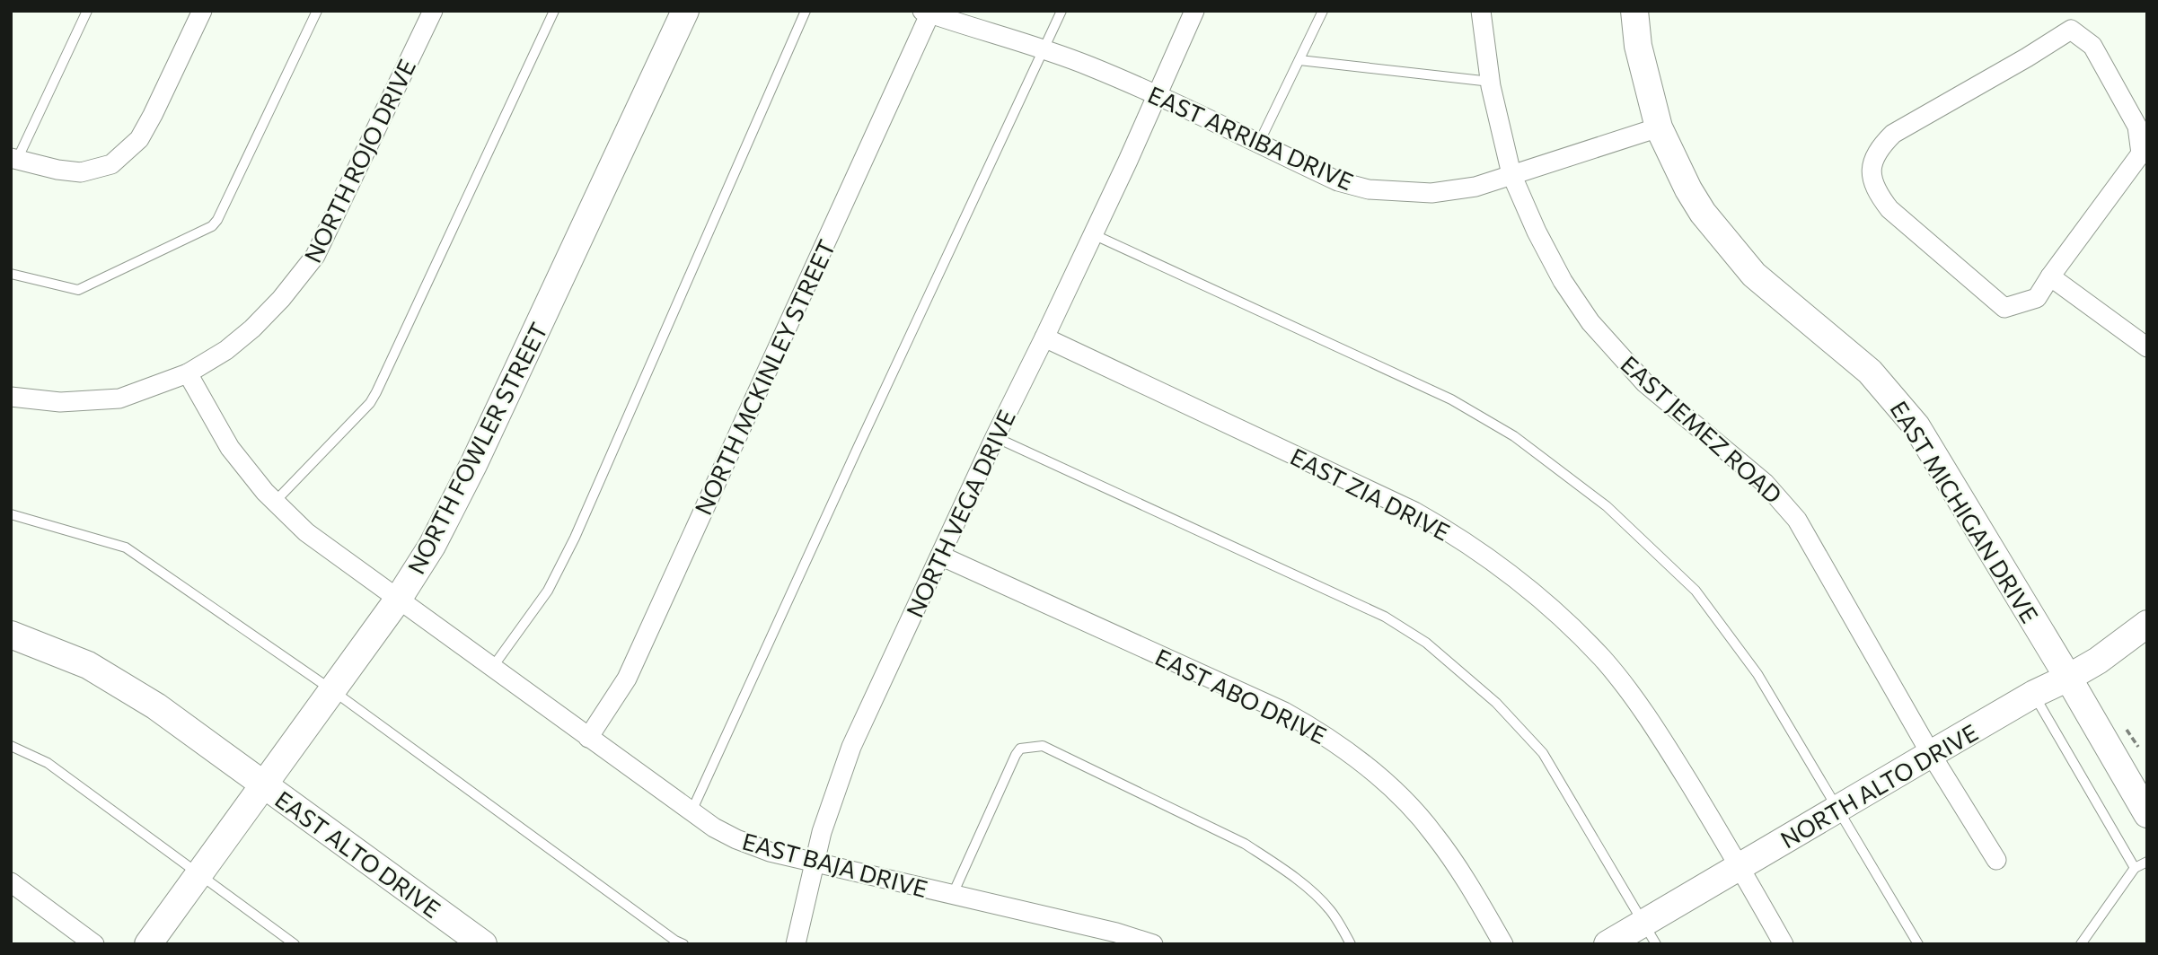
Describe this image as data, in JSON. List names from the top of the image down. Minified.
{"streets":{"street":["EAST ARRIBA DRIVE","NORTH ROJO DRIVE","NORTH MCKINLEY STREET","EAST JEMEZ ROAD","NORTH FOWLER STREET","EAST ZIA DRIVE","EAST MICHIGAN DRIVE","NORTH VEGA DRIVE","EAST ABO DRIVE","NORTH ALTO DRIVE","EAST ALTO DRIVE","EAST BAJA DRIVE"]},"crossings":[["EAST ARRIBA DRIVE","NORTH MCKINLEY STREET"],["EAST ARRIBA DRIVE","EAST JEMEZ ROAD"],["EAST ARRIBA DRIVE","EAST MICHIGAN DRIVE"],["EAST ARRIBA DRIVE","NORTH VEGA DRIVE"],["NORTH ROJO DRIVE","EAST BAJA DRIVE"],["NORTH MCKINLEY STREET","EAST BAJA DRIVE"],["EAST JEMEZ ROAD","NORTH ALTO DRIVE"],["NORTH FOWLER STREET","EAST ALTO DRIVE"],["NORTH FOWLER STREET","EAST BAJA DRIVE"],["EAST ZIA DRIVE","NORTH VEGA DRIVE"],["EAST ZIA DRIVE","NORTH ALTO DRIVE"],["EAST MICHIGAN DRIVE","NORTH ALTO DRIVE"],["NORTH VEGA DRIVE","EAST ABO DRIVE"],["NORTH VEGA DRIVE","EAST BAJA DRIVE"]]}
